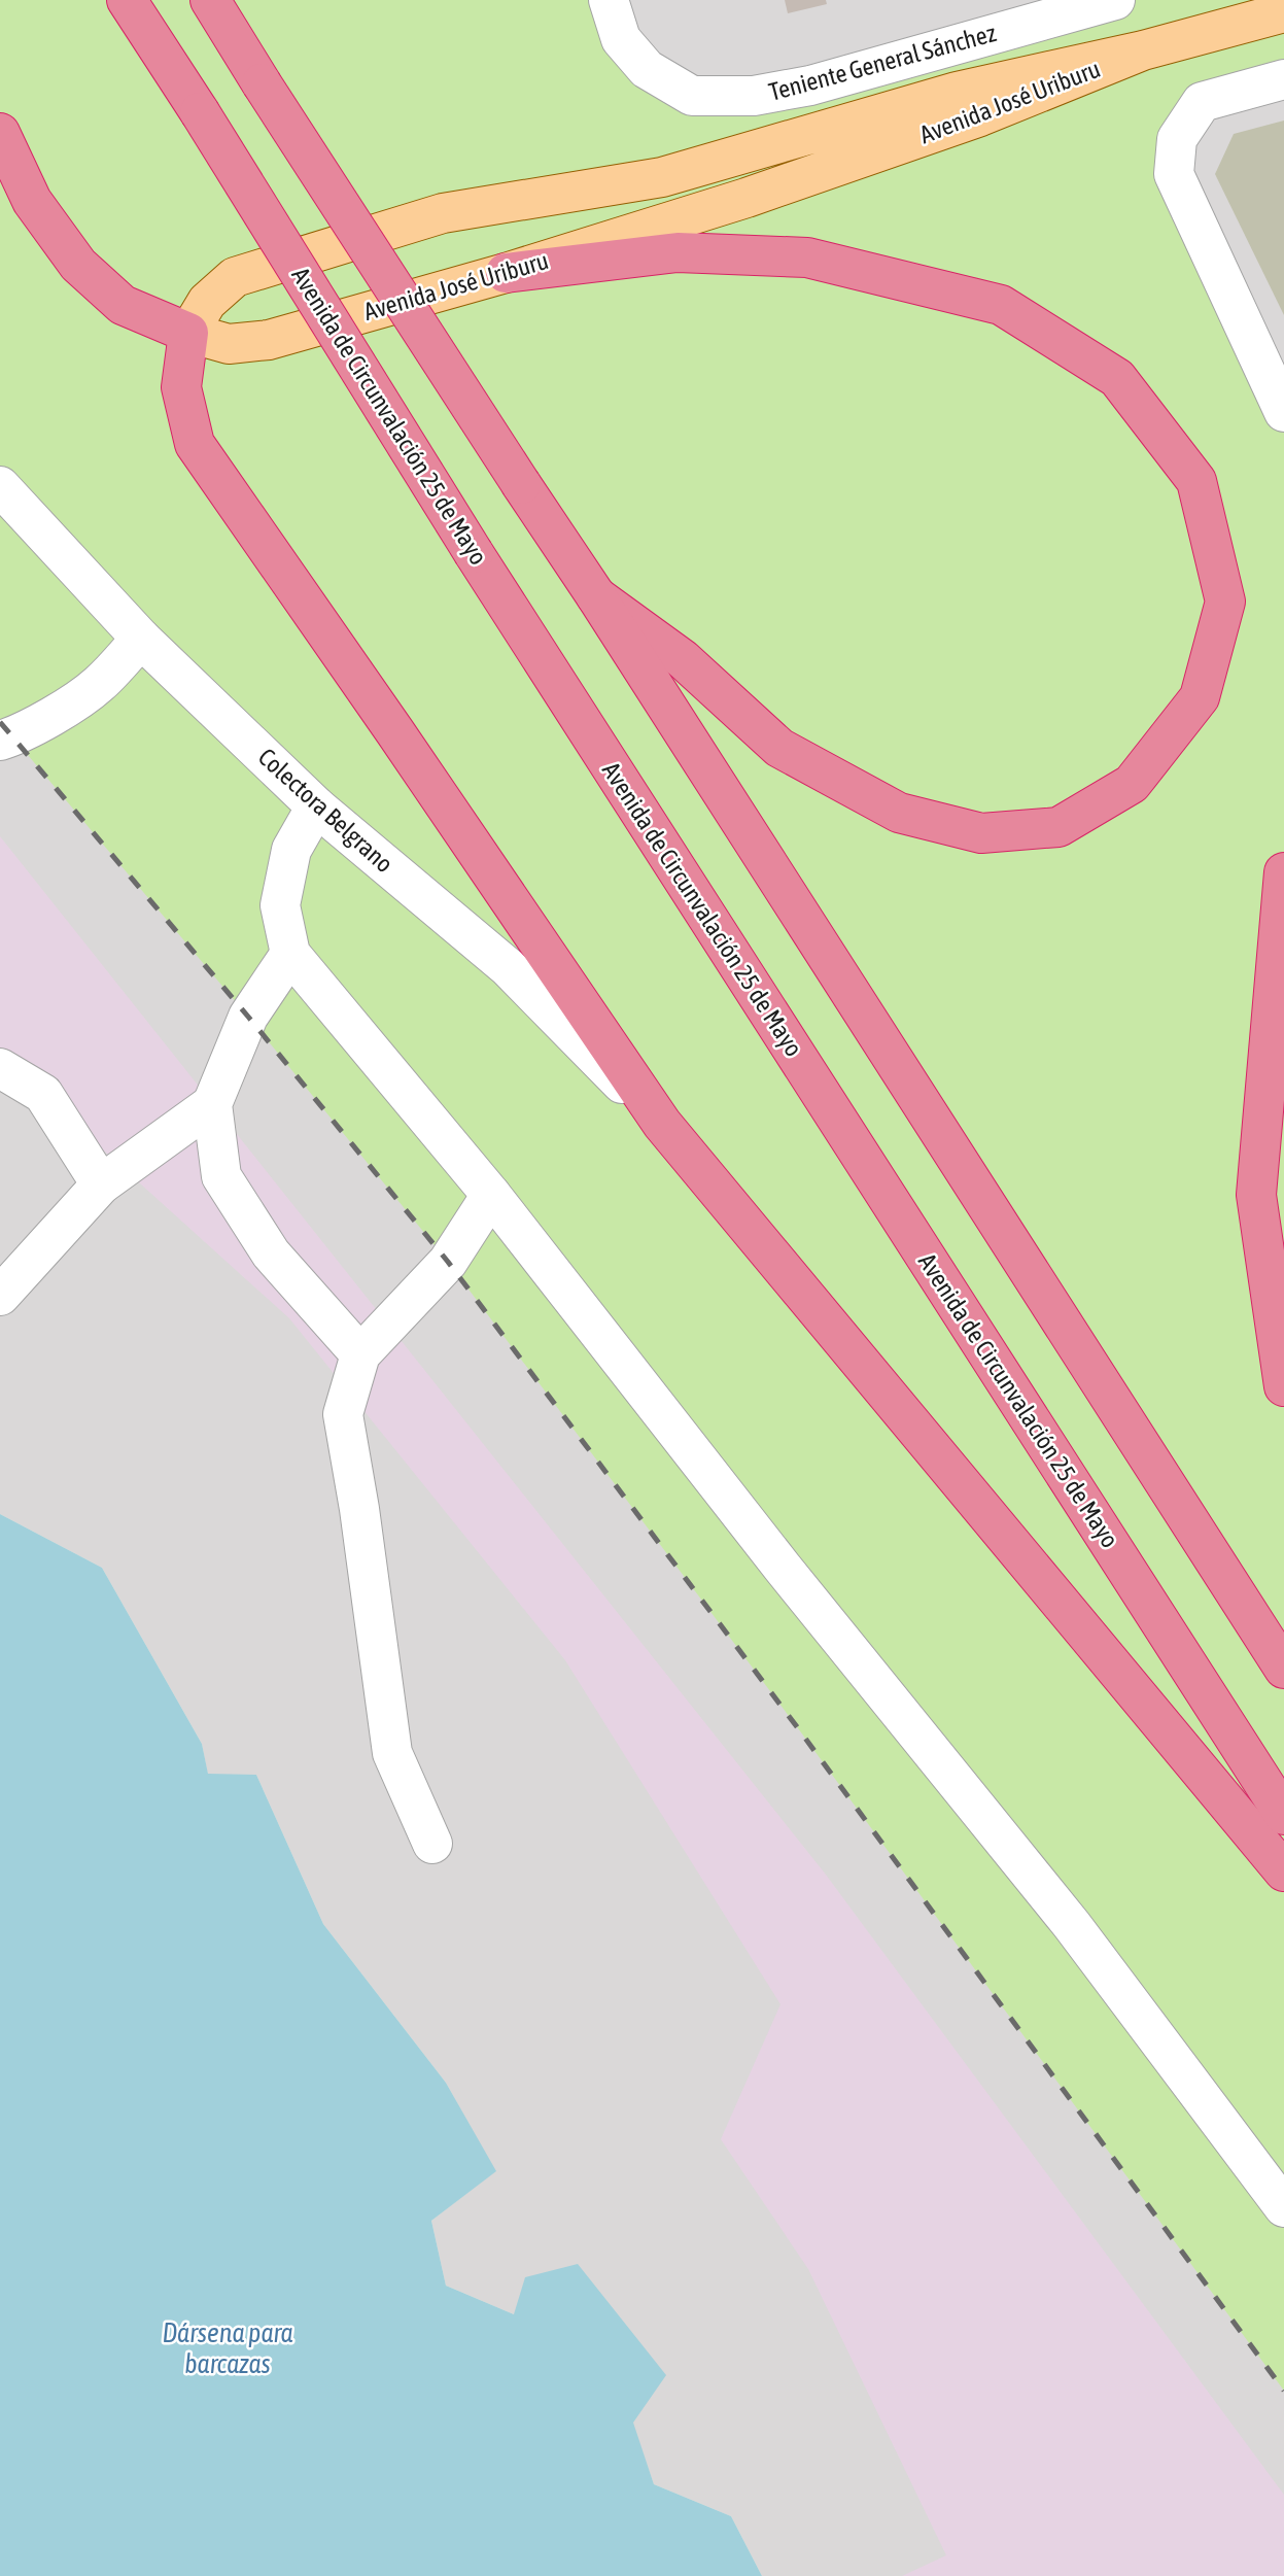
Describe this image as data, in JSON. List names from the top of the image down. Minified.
{"streets":{"highway":["Avenida de Circunvalación 25 de Mayo"],"main road":["Avenida José Uriburu"],"street":["Teniente General Sánchez","Colectora Belgrano"]},"water":["Dársena para barcazas"]}
